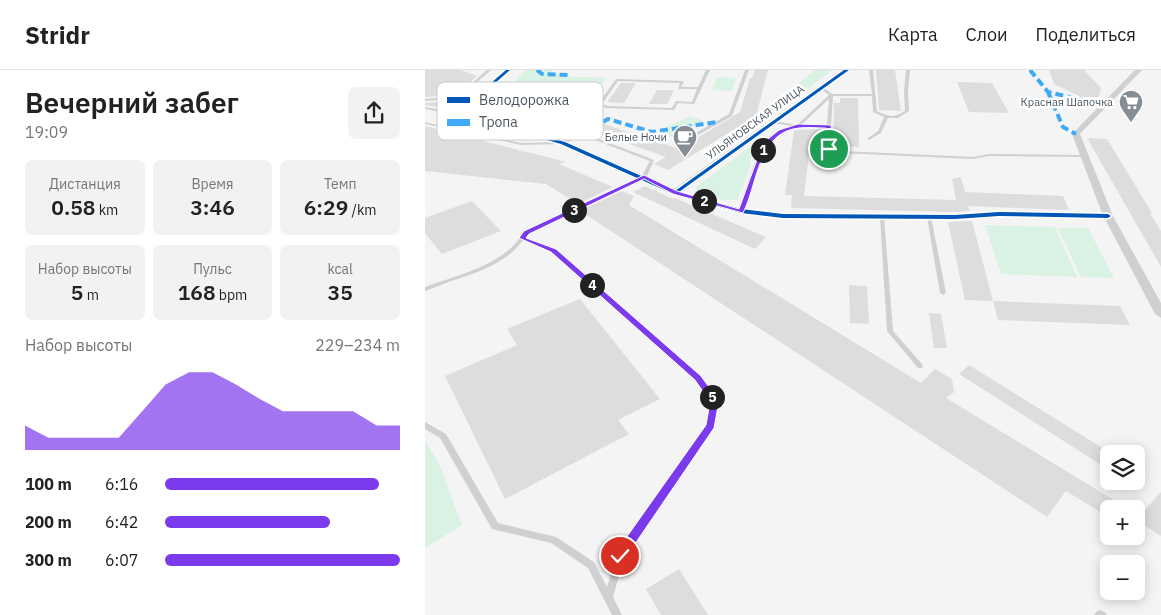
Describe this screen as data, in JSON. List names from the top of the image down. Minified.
{"streets":{"street":["УЛЬЯНОВСКАЯ УЛИЦА"]},"places":{"supermarket":["Красная Шапочка"],"cafe":["Белые Ночи"]},"legend":["Велодорожка","Тропа"],"page":{"header":"Stridr","nav":["Карта","Слои","Поделиться"],"heading":["Вечерний забег","19:09"],"pins":["1","2","3","4","5"],"stats":[["Дистанция","0.58 km"],["Время","3:46"],["Темп","6:29 /km"],["Набор высоты","5 m"],["Пульс","168 bpm"],["kcal","35"]],"chart":["Набор высоты","229–234 m"],"map_buttons":["+","−"],"list":[{"name":"100 m","note":"6:16"},{"name":"200 m","note":"6:42"},{"name":"300 m","note":"6:07"}]}}
